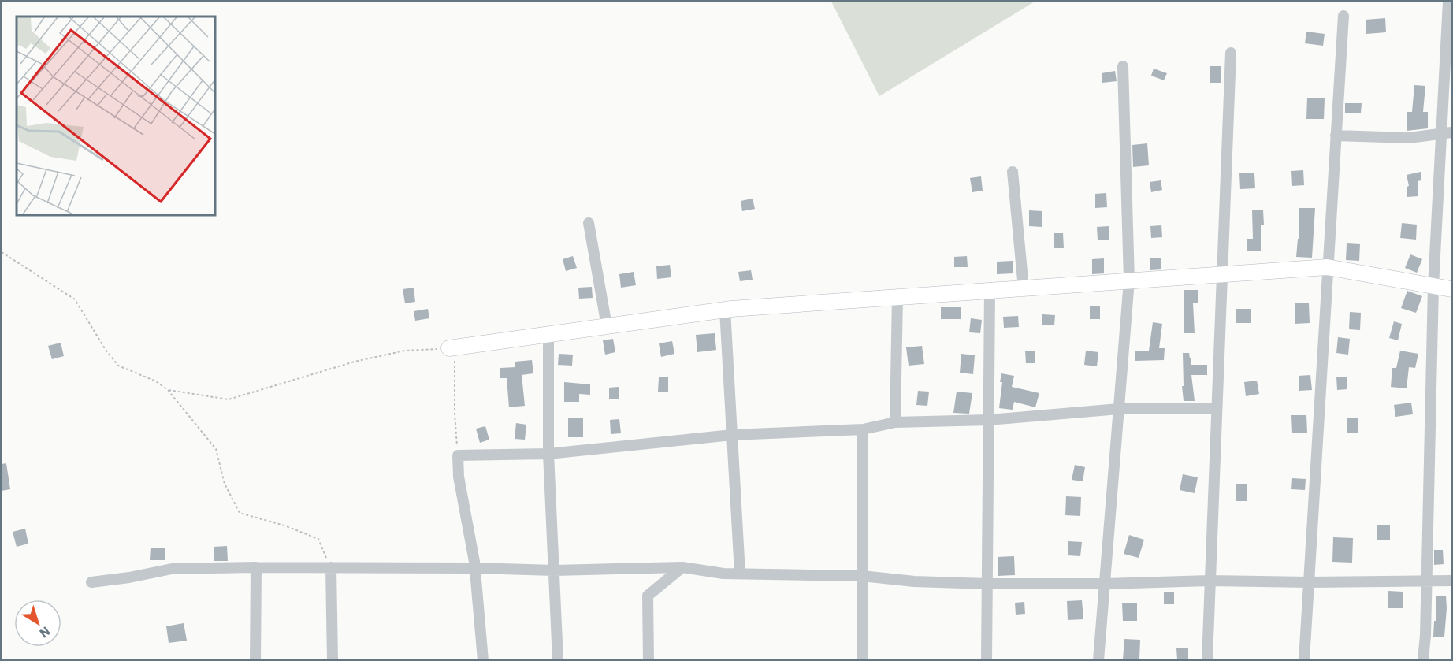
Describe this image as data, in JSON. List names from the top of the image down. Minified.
{"north":"bottom right"}
